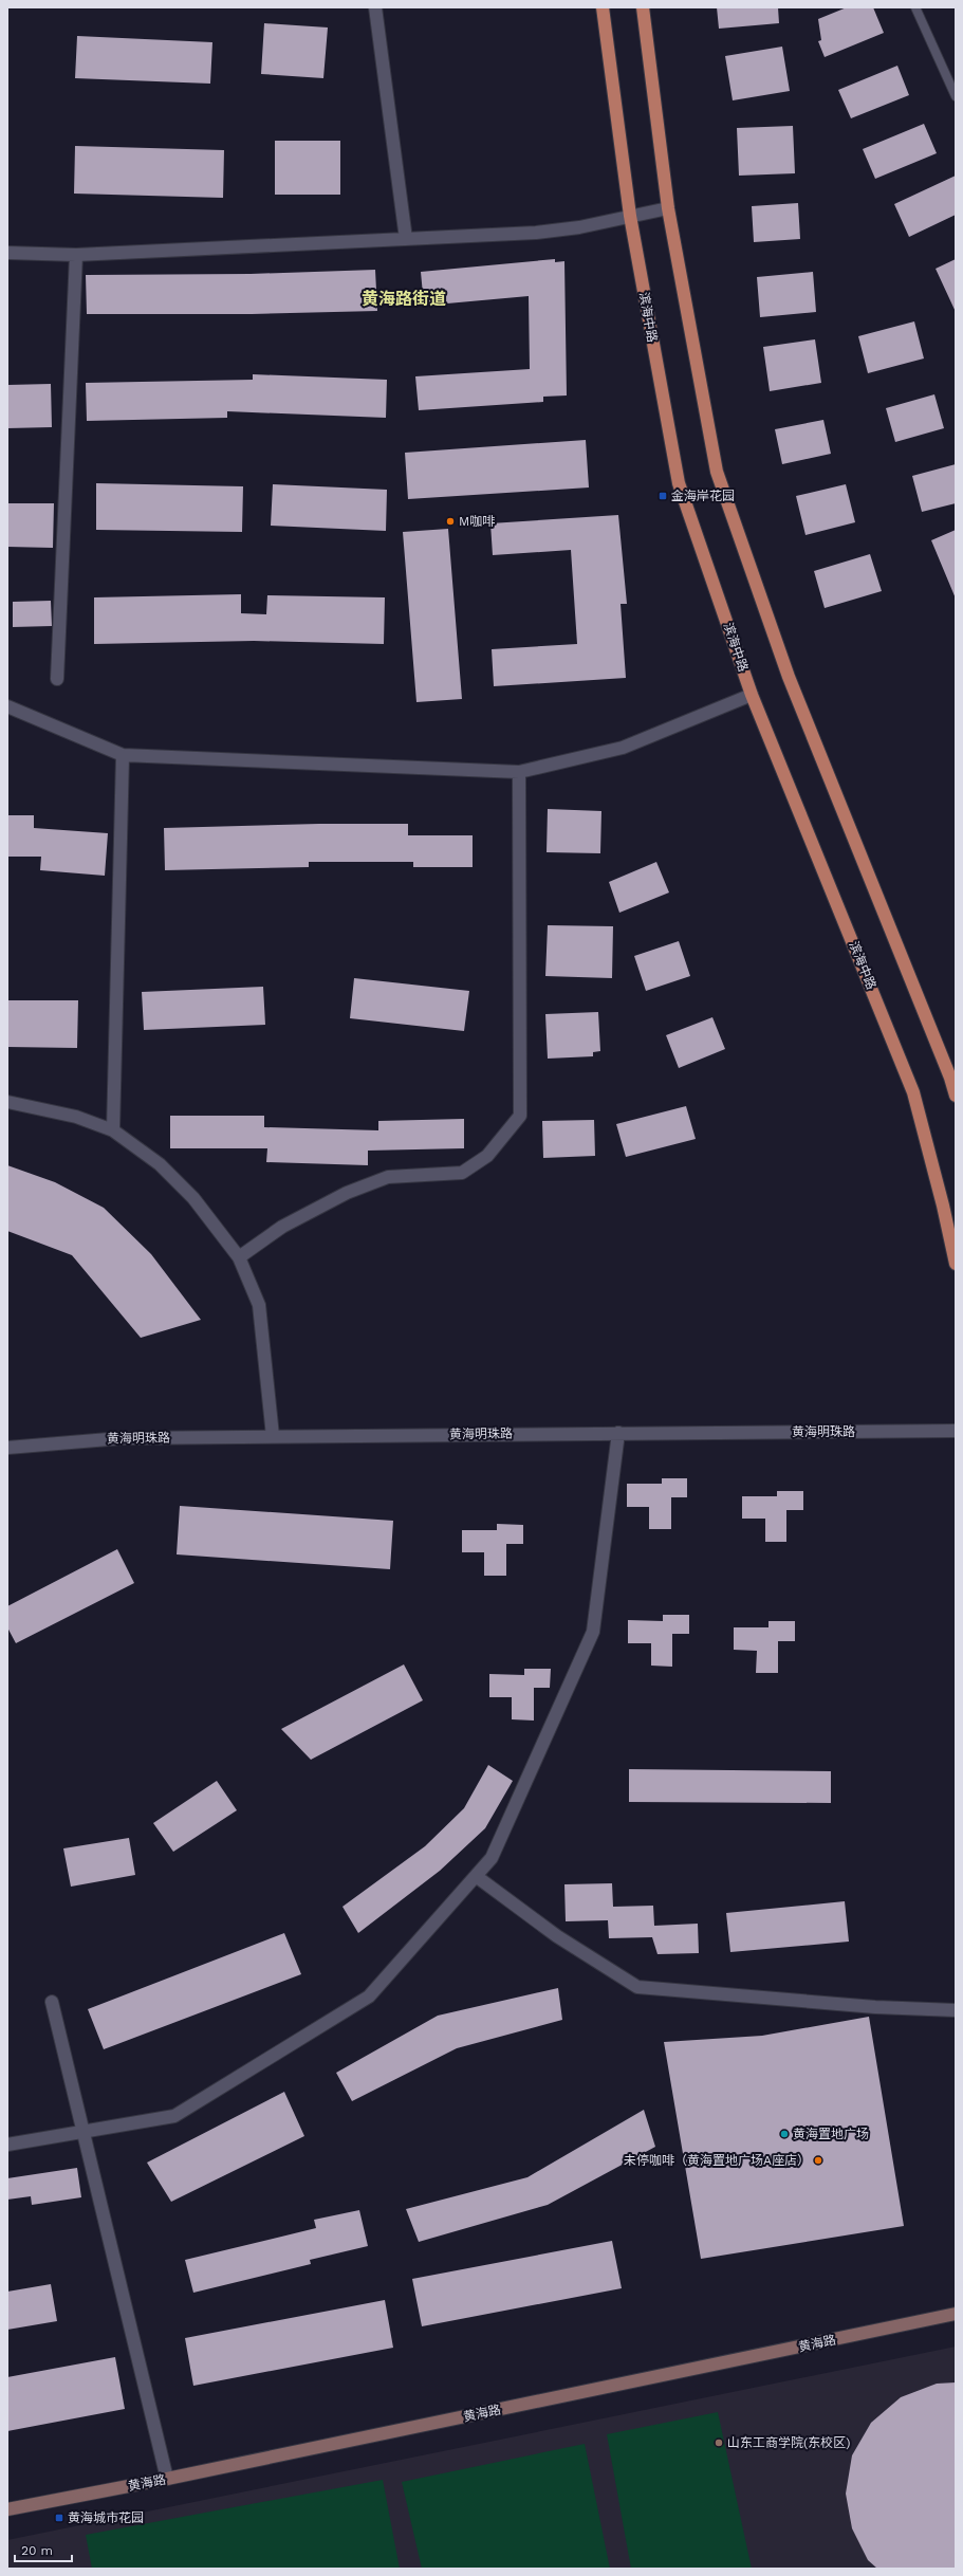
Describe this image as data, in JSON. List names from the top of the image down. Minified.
{"streets":{"main road":["滨海中路","黄海路"],"street":["黄海明珠路"]},"districts":["黄海路街道"],"places":{"transit":["金海岸花园","黄海城市花园"],"other":["M咖啡","黄海置地广场","未停咖啡（黄海置地广场A座店）","山东工商学院(东校区)"]},"scale_bar":"20 m"}
